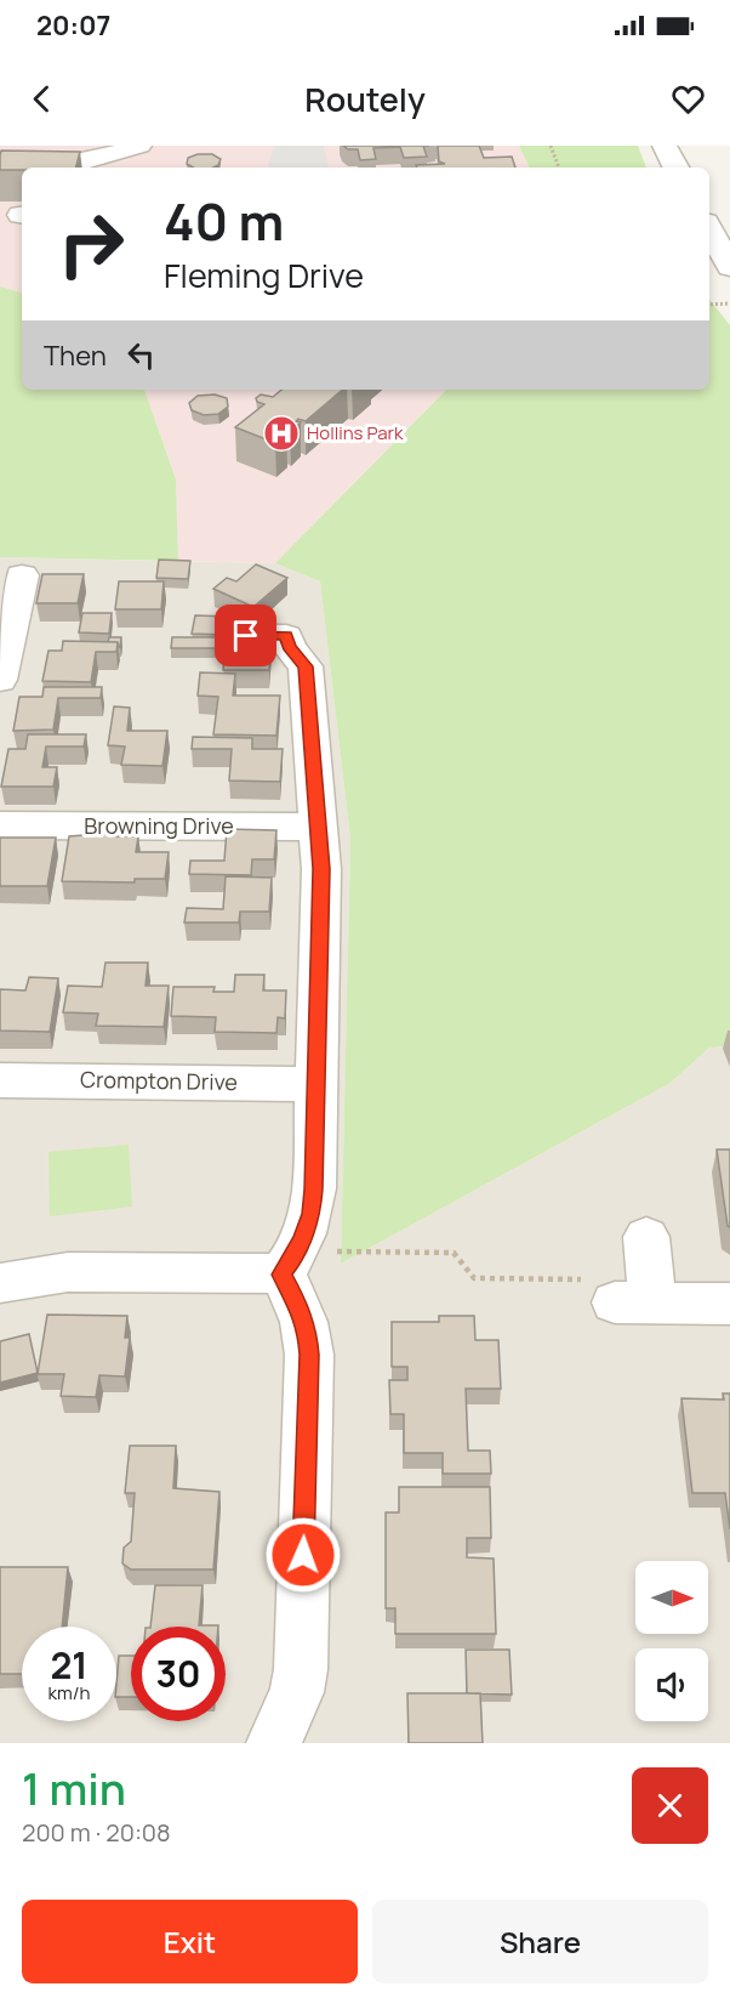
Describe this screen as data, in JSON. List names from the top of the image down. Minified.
{"streets":{"street":["Browning Drive","Crompton Drive"]},"places":{"hospital":["Hollins Park"]},"north":"right","page":{"status":"20:07","header":"Routely","turn":["40 m","Fleming Drive"],"then":"Then","speed":"21 km/h","limit":"30","heading":["1 min","200 m · 20:08"],"buttons":["Exit","Share"]}}
